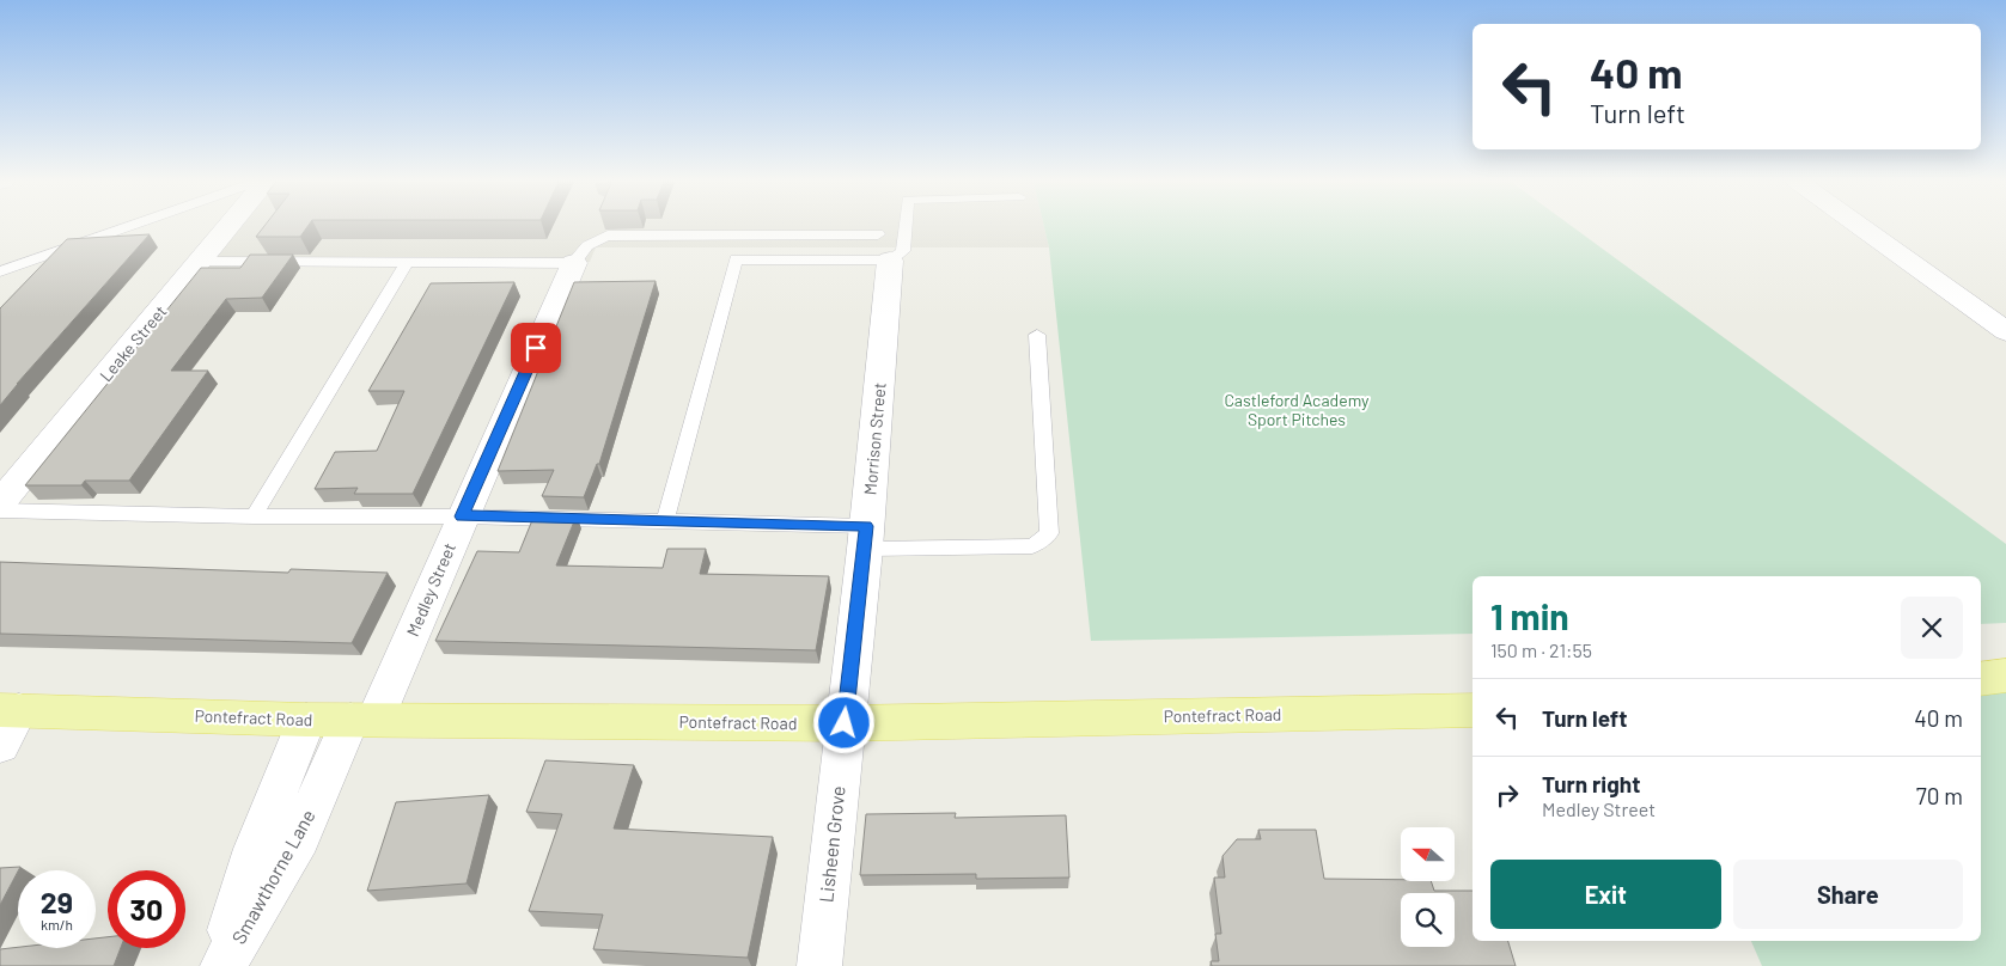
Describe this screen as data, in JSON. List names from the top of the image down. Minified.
{"streets":{"main road":["Pontefract Road"],"street":["Leake Street","Morrison Street","Medley Street","Lisheen Grove","Smawthorne Lane"]},"crossings":[["Morrison Street","Pontefract Road"],["Morrison Street","Lisheen Grove"],["Medley Street","Pontefract Road"],["Medley Street","Smawthorne Lane"],["Pontefract Road","Lisheen Grove"],["Pontefract Road","Smawthorne Lane"]],"parks":["Castleford Academy Sport Pitches"],"north":"left","page":{"turn":["40 m","Turn left"],"heading":["1 min","150 m · 21:55"],"list":[{"name":"Turn left","value":"40 m"},{"name":"Turn right","note":"Medley Street","value":"70 m"}],"buttons":["Exit","Share"],"speed":"29 km/h","limit":"30"}}
